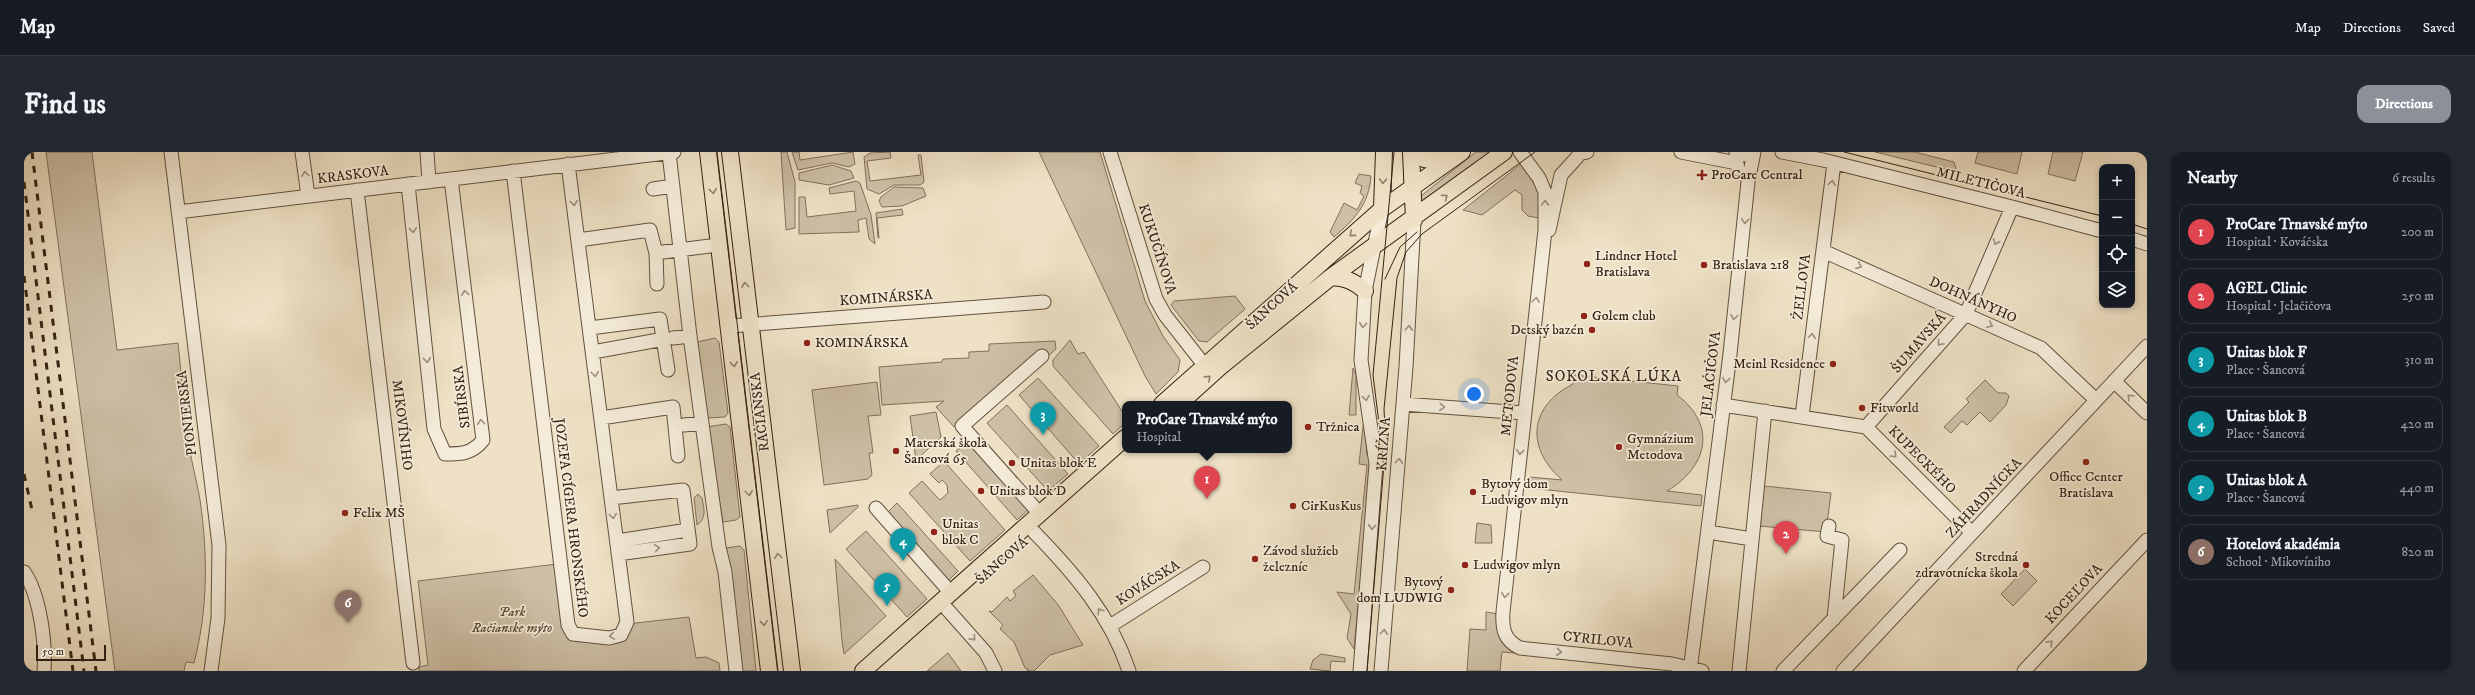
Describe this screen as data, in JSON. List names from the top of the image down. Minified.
{"streets":{"main road":["ŠANCOVÁ","RAČIANSKA"],"street":["KRASKOVA","MILETIČOVA","KUKUČÍNOVA","ŽELLOVA","KOMINÁRSKA","DOHNÁNYHO","ŠUMAVSKÁ","JELAČIČOVA","METODOVA","SIBÍRSKA","PIONIERSKA","MIKOVÍNIHO","KRÍŽNA","KUPECKÉHO","ZÁHRADNÍCKA","JOZEFA CÍGERA HRONSKÉHO","KOVÁČSKA","KOCEĽOVA","CYRILOVA"]},"crossings":[["KRASKOVA","SIBÍRSKA"],["KRASKOVA","PIONIERSKA"],["KRASKOVA","MIKOVÍNIHO"],["KRASKOVA","JOZEFA CÍGERA HRONSKÉHO"],["MILETIČOVA","ŽELLOVA"],["MILETIČOVA","ŠUMAVSKÁ"],["KUKUČÍNOVA","ŠANCOVÁ"],["ŽELLOVA","DOHNÁNYHO"],["ŽELLOVA","KUPECKÉHO"],["KOMINÁRSKA","RAČIANSKA"],["DOHNÁNYHO","ŠUMAVSKÁ"],["DOHNÁNYHO","ZÁHRADNÍCKA"],["ŠANCOVÁ","KRÍŽNA"],["ŠUMAVSKÁ","KUPECKÉHO"],["JELAČIČOVA","KUPECKÉHO"],["JELAČIČOVA","CYRILOVA"],["METODOVA","CYRILOVA"],["KUPECKÉHO","ZÁHRADNÍCKA"]],"one_way":["ŽELLOVA","DOHNÁNYHO","ŠUMAVSKÁ","JELAČIČOVA","KUPECKÉHO","KOCEĽOVA","CYRILOVA"],"districts":["SOKOLSKÁ LÚKA"],"parks":["Park Račianske mýto"],"places":{"health":["ProCare Central"],"other":["Lindner Hotel Bratislava","Bratislava 218","Golem club","Detský bazén","KOMINÁRSKA","Meinl Residence","Fitworld","Tržnica","Gymnázium Metodova","Materská škola Šancová 65","Office Center Bratislava","Unitas blok E","Unitas blok D","Bytový dom Ludwigov mlyn","CirKusKus","Felix MŠ","Unitas blok C","Závod služieb železníc","Ludwigov mlyn","Stredná zdravotnícka škola","Bytový dom LUDWIG"]},"scale_bar":"50 m","page":{"header":"Map","nav":["Map","Directions","Saved"],"buttons":"Directions","title":"Find us","heading":["Nearby","6 results"],"map_buttons":["+","−"],"list":[{"mark":"1","name":"ProCare Trnavské mýto","note":"Hospital · Kováčska","value":"200 m"},{"mark":"2","name":"AGEL Clinic","note":"Hospital · Jelačičova","value":"250 m"},{"mark":"3","name":"Unitas blok F","note":"Place · Šancová","value":"310 m"},{"mark":"4","name":"Unitas blok B","note":"Place · Šancová","value":"420 m"},{"mark":"5","name":"Unitas blok A","note":"Place · Šancová","value":"440 m"},{"mark":"6","name":"Hotelová akadémia","note":"School · Mikovíniho","value":"820 m"}],"popup":["ProCare Trnavské mýto","Hospital"],"pins":["3","1","2","4","5","6"],"scale":"50 m"}}
